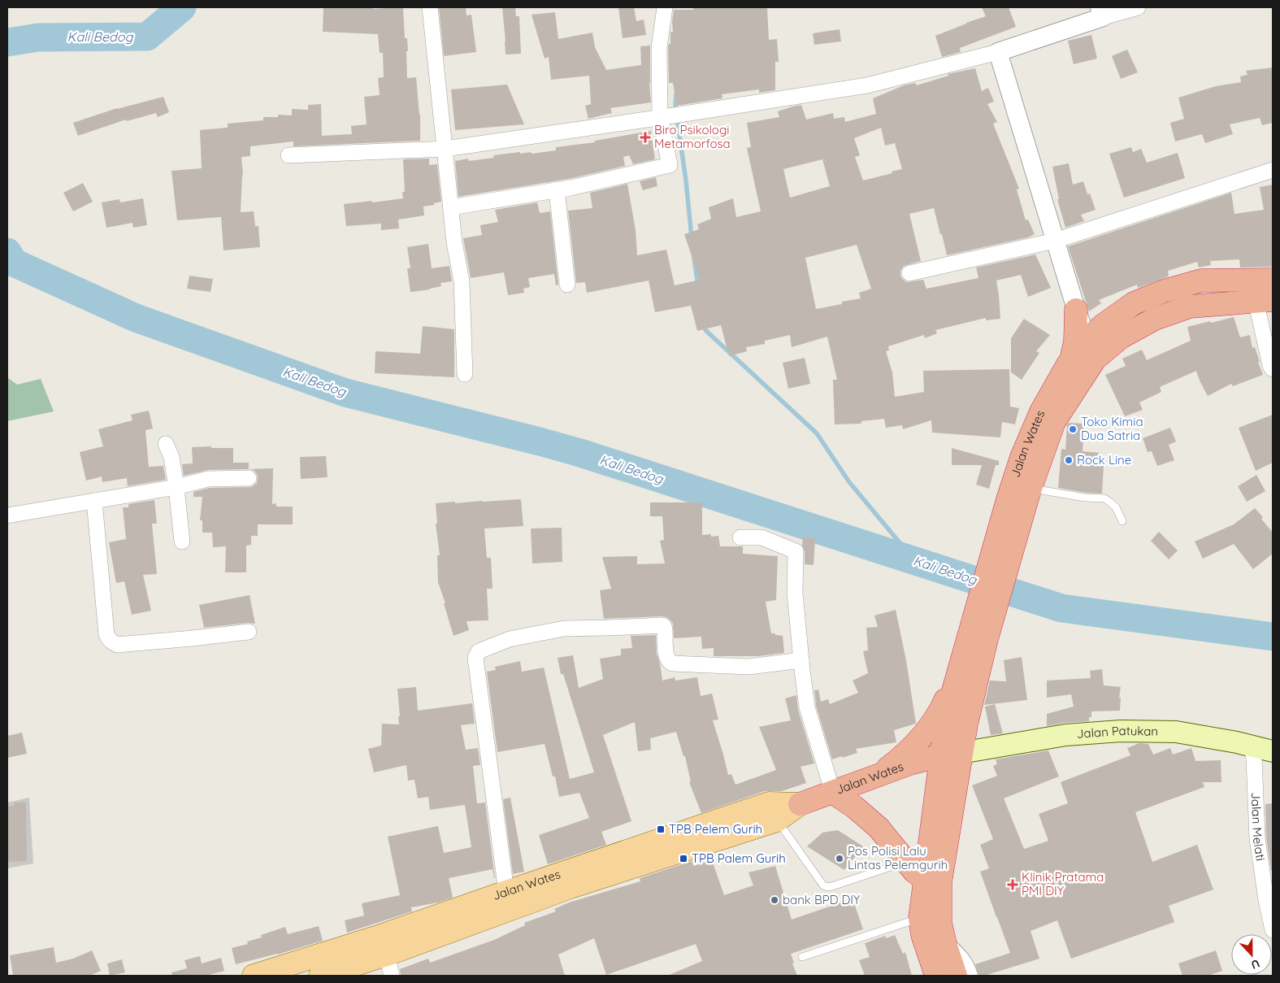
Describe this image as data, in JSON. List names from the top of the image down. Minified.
{"streets":{"highway":["Jalan Wates"],"main road":["Jalan Patukan"],"street":["Jalan Melati"]},"crossings":[["Jalan Wates","Jalan Patukan"],["Jalan Patukan","Jalan Melati"]],"water":["Kali Bedog"],"places":{"health":["Biro Psikologi Metamorfosa","Klinik Pratama PMI DIY"],"other":["Toko Kimia Dua Satria","Rock Line","Pos Polisi Lalu Lintas Pelemgurih","bank BPD DIY"],"transit":["TPB Pelem Gurih","TPB Palem Gurih"]},"north":"bottom"}
